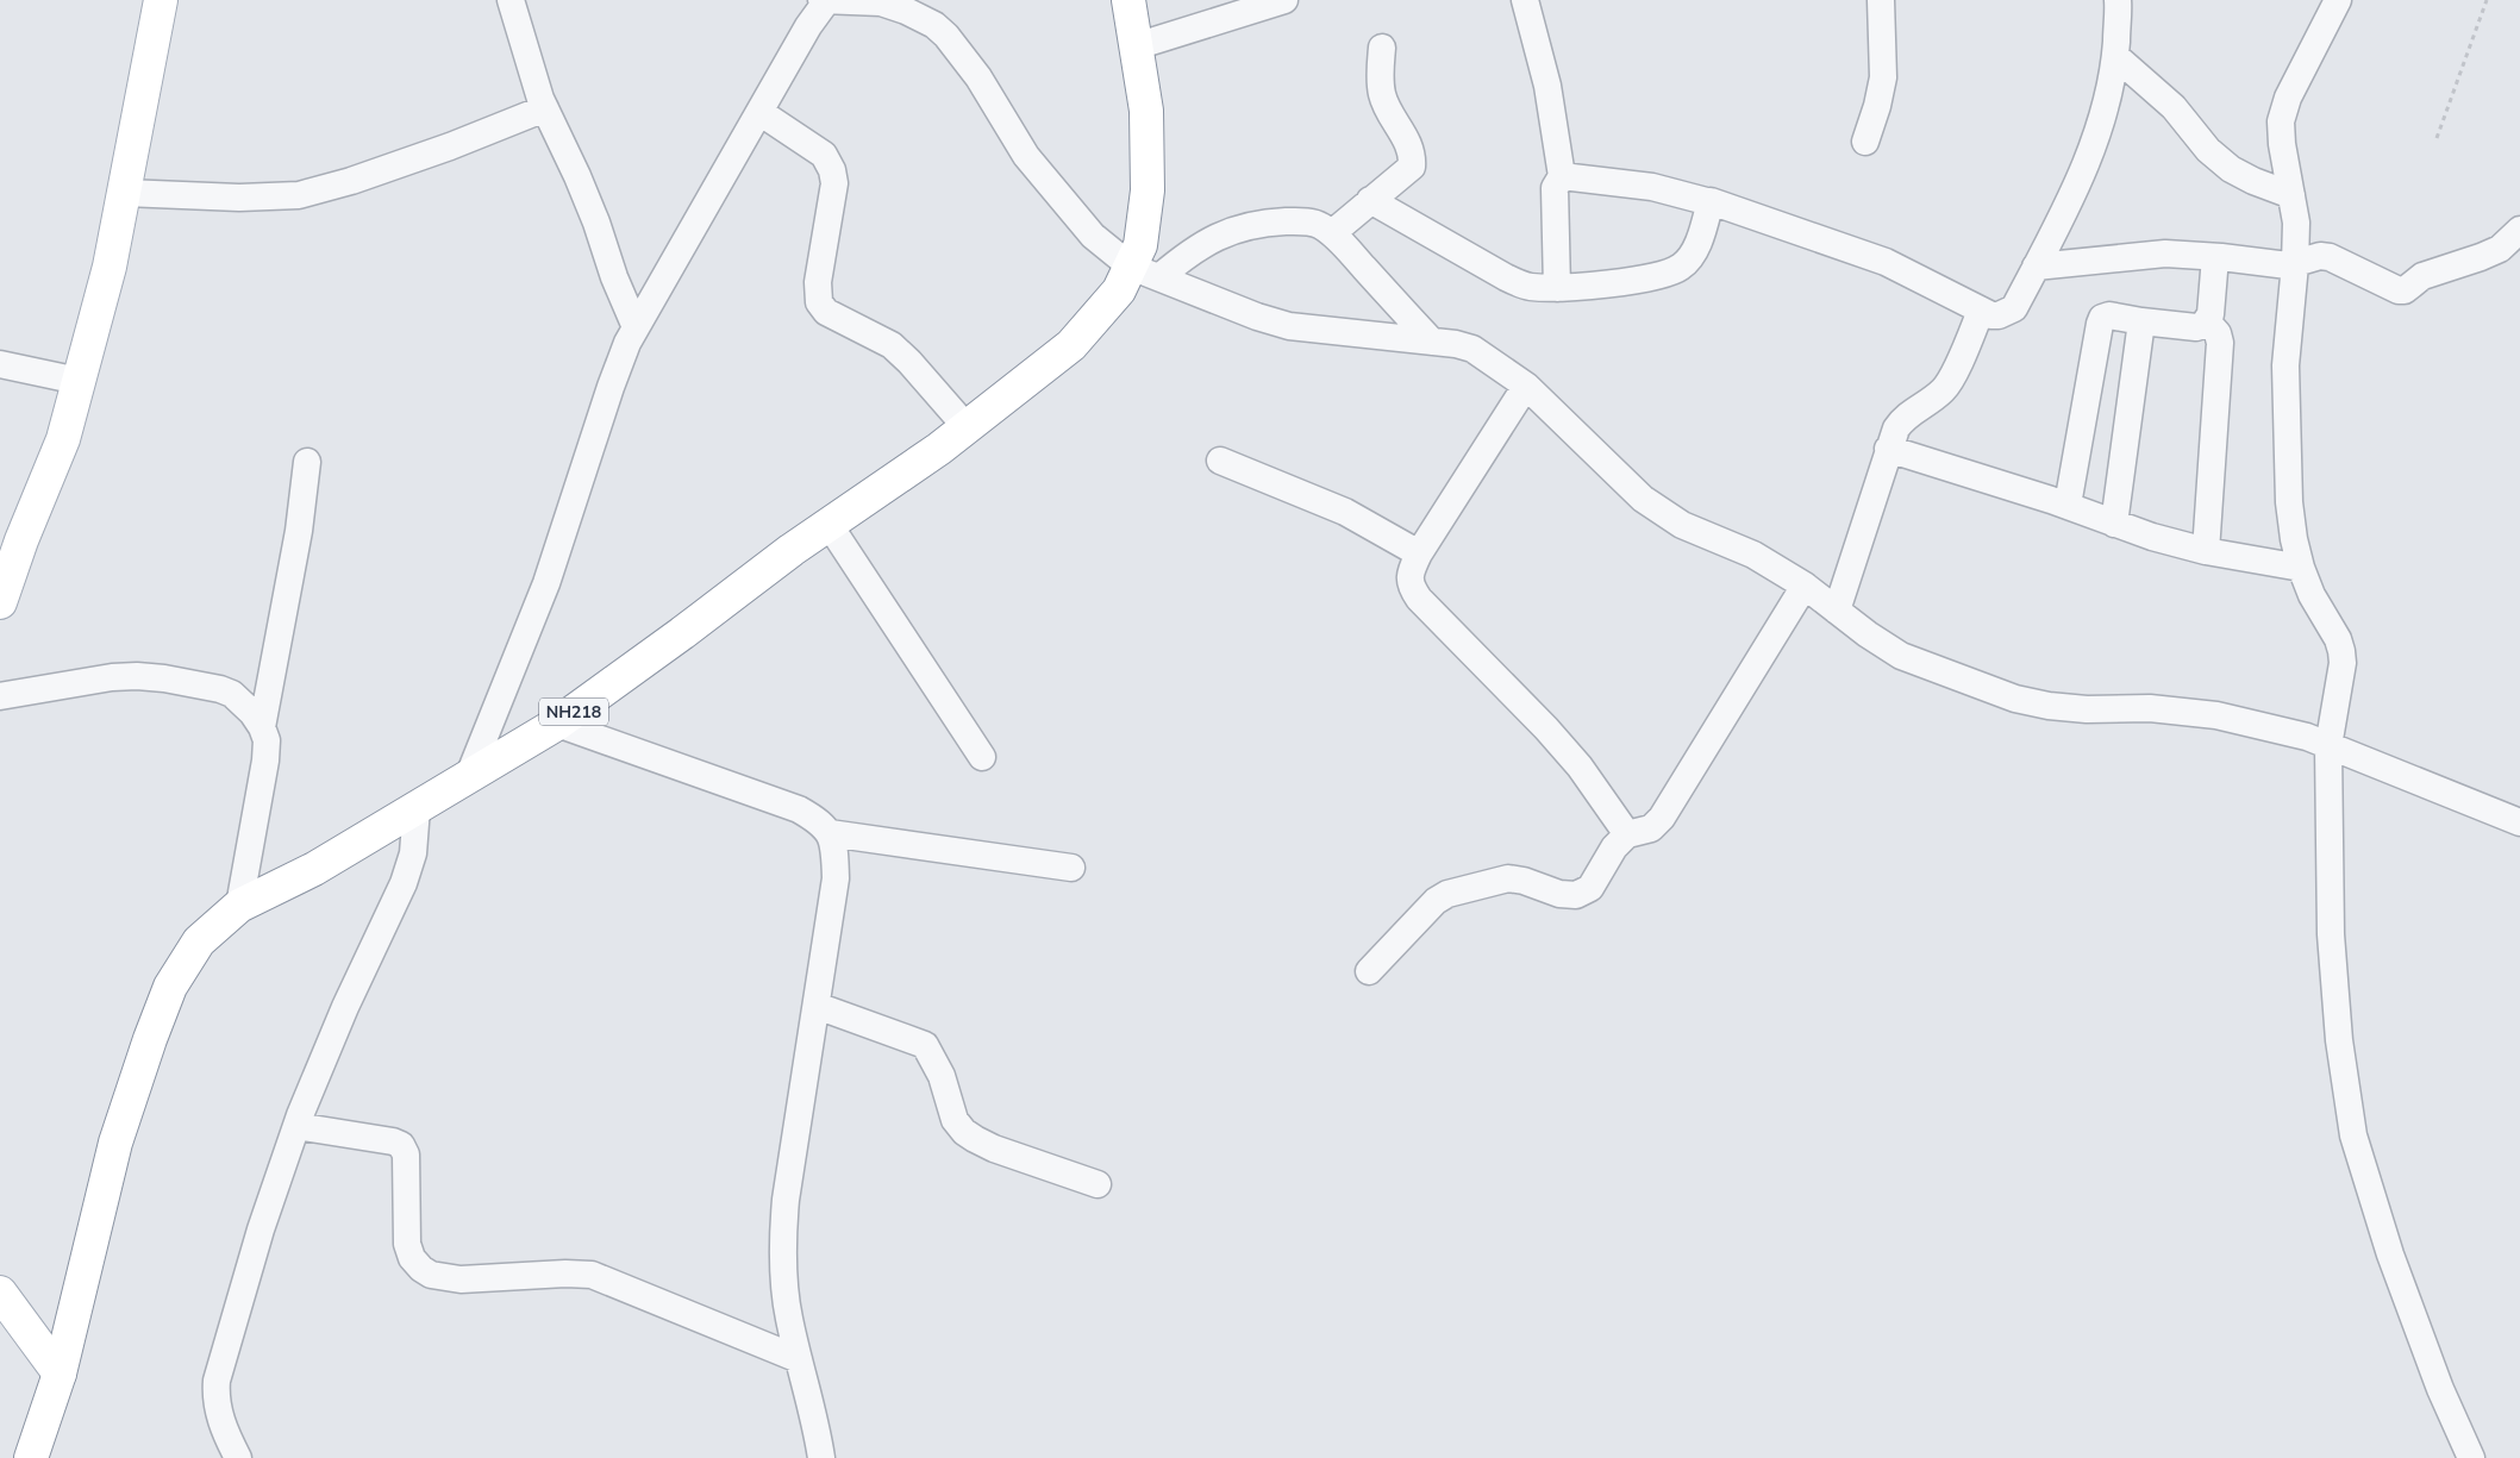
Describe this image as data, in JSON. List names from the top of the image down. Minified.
{"streets":{"main road":["NH218"]}}
